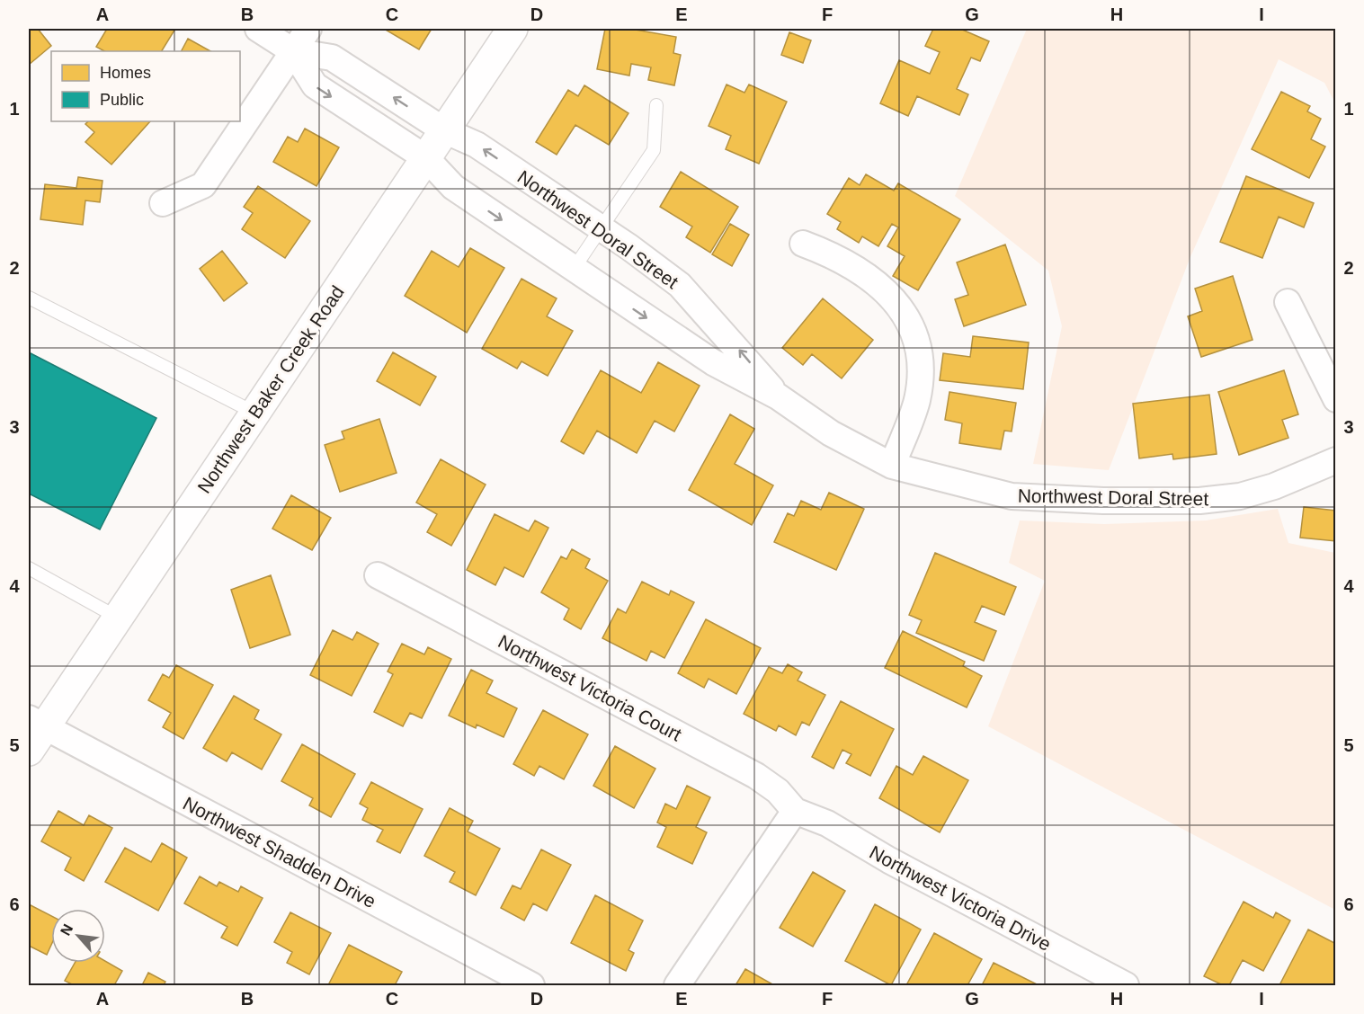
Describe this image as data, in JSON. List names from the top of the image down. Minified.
{"streets":{"main road":["Northwest Baker Creek Road"],"street":["Northwest Doral Street","Northwest Victoria Court","Northwest Shadden Drive","Northwest Victoria Drive"]},"crossings":[["Northwest Doral Street","Northwest Baker Creek Road"],["Northwest Baker Creek Road","Northwest Shadden Drive"],["Northwest Victoria Court","Northwest Victoria Drive"]],"legend":["Homes","Public"],"north":"top left","grid":{"columns":["A","B","C","D","E","F","G","H","I"],"rows":["1","2","3","4","5","6"]}}
